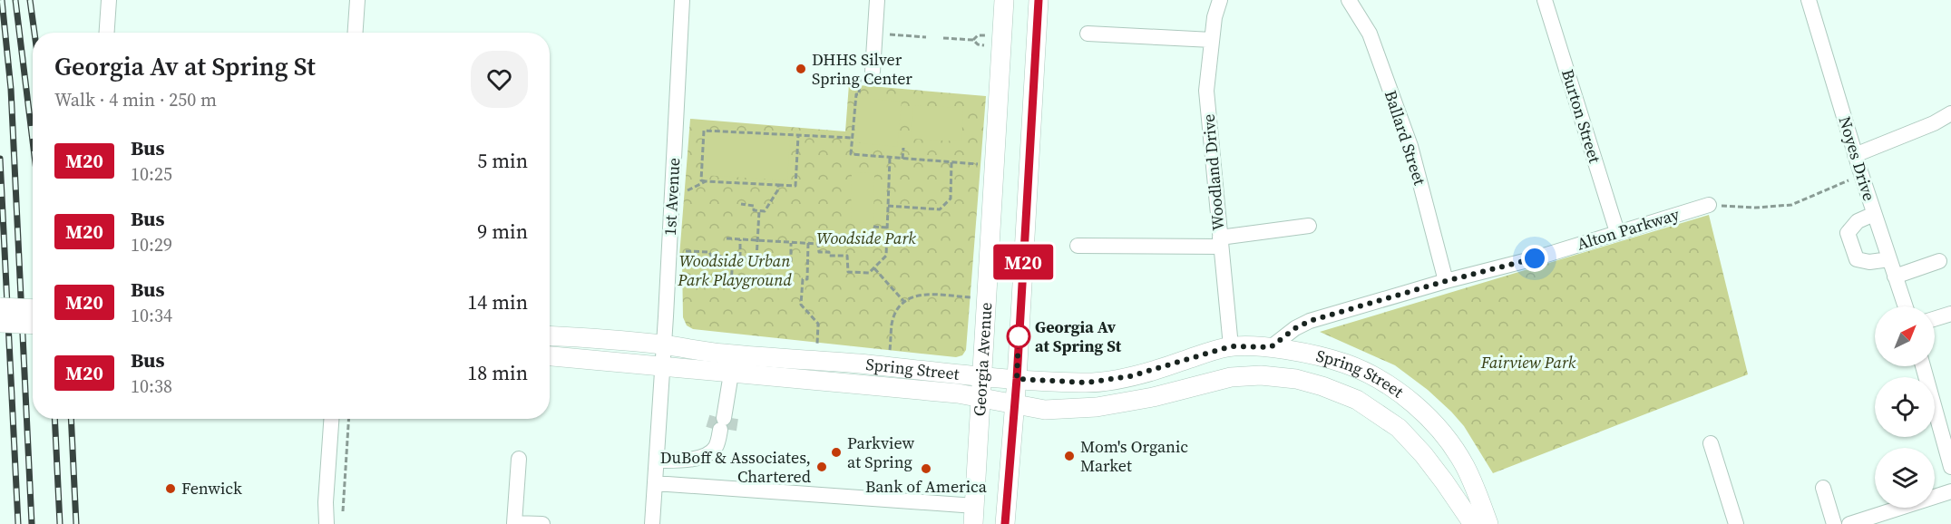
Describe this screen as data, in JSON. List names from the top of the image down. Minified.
{"streets":{"main road":["Georgia Avenue","Spring Street"],"street":["Burton Street","Ballard Street","Noyes Drive","Woodland Drive","1st Avenue","Alton Parkway"]},"crossings":[["Burton Street","Alton Parkway"],["Ballard Street","Alton Parkway"],["Woodland Drive","Spring Street"],["1st Avenue","Spring Street"],["Alton Parkway","Spring Street"],["Georgia Avenue","Spring Street"]],"parks":["Woodside Park","Woodside Urban Park Playground","Fairview Park"],"places":["DHHS Silver Spring Center","Georgia Av at Spring St","Parkview at Spring","Mom's Organic Market","DuBoff & Associates, Chartered","Bank of America","Fenwick"],"lines":["bus line M20"],"north":"top right","page":{"on_map":"M20","heading":["Georgia Av at Spring St","Walk · 4 min · 250 m"],"list":[{"mark":"M20","name":"Bus","note":"10:25","value":"5 min"},{"mark":"M20","name":"Bus","note":"10:29","value":"9 min"},{"mark":"M20","name":"Bus","note":"10:34","value":"14 min"},{"mark":"M20","name":"Bus","note":"10:38","value":"18 min"}]}}
